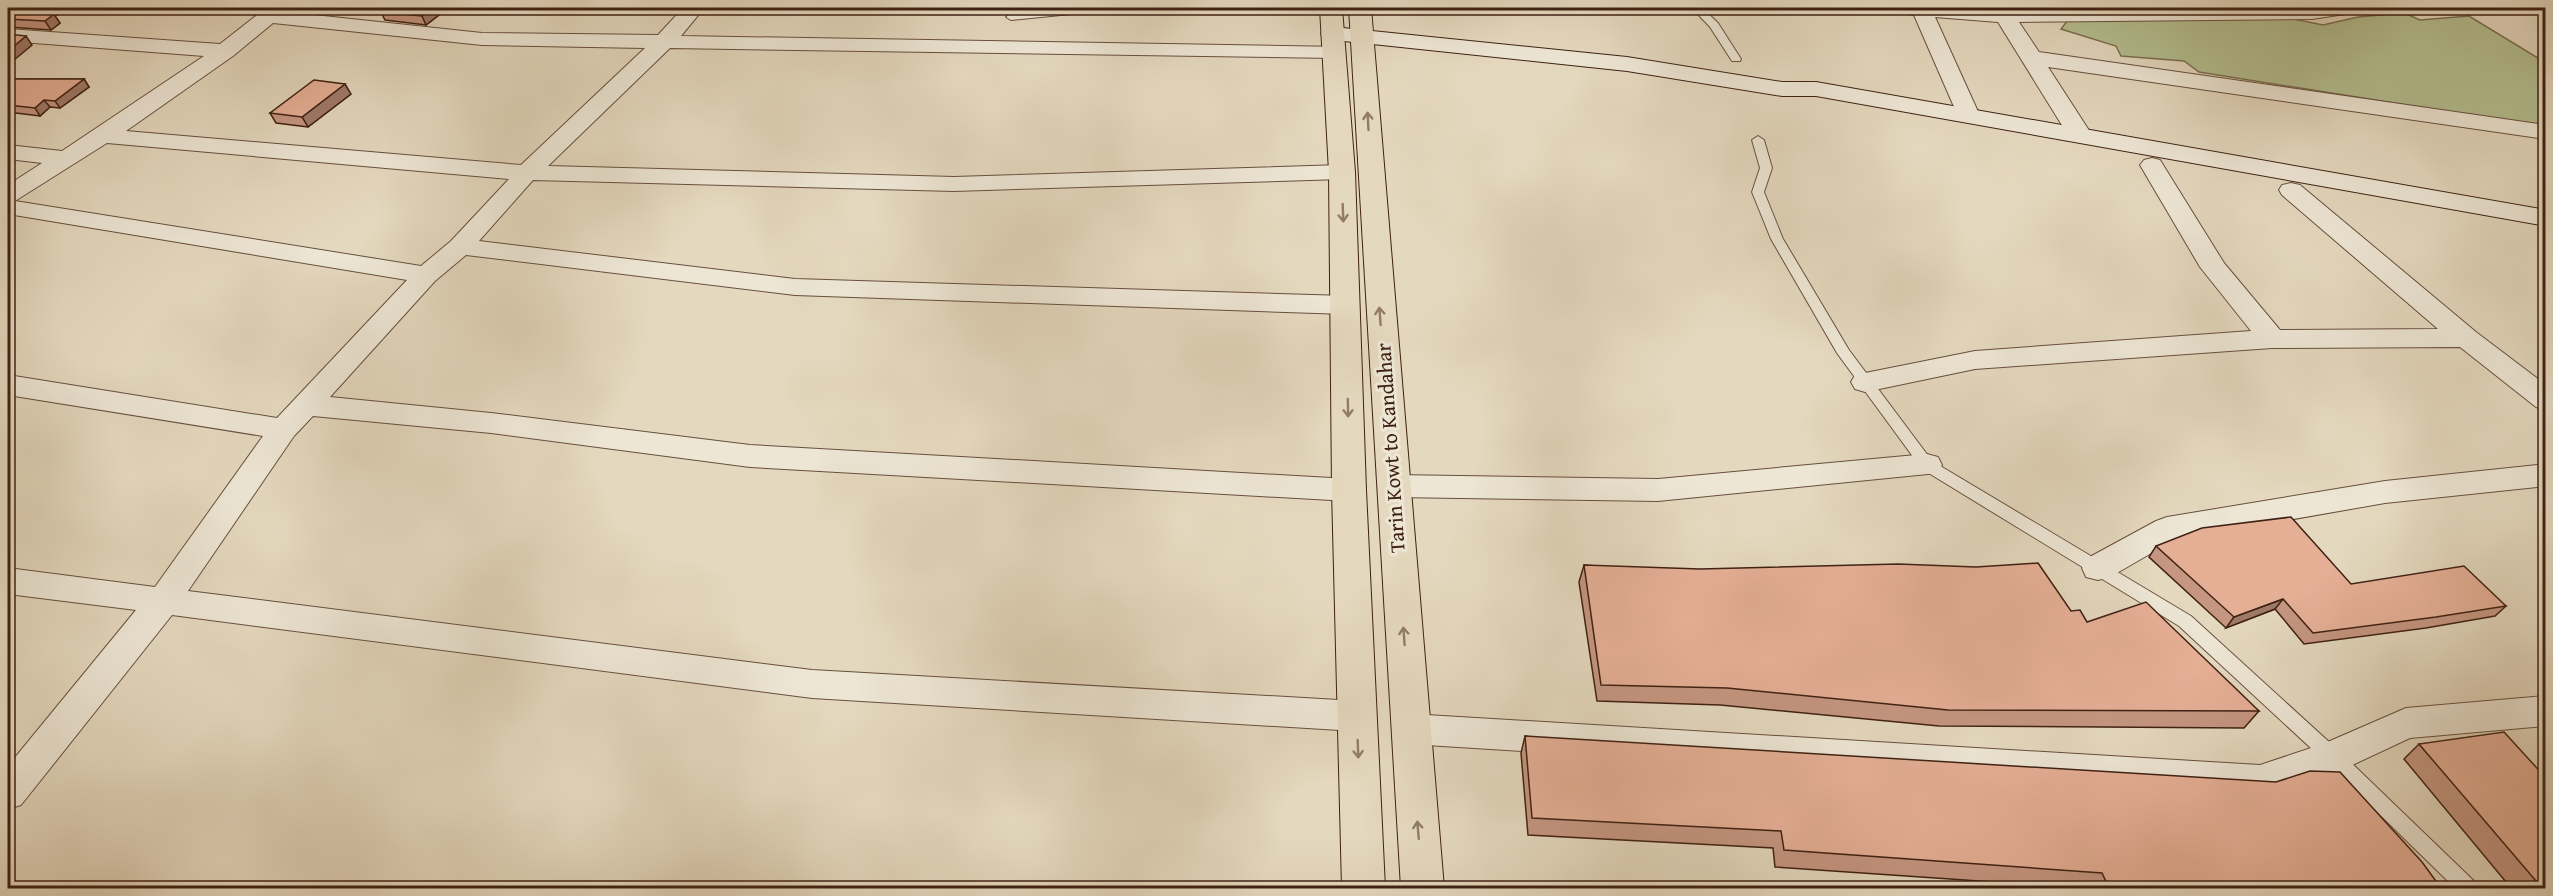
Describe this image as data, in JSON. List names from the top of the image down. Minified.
{"streets":{"main road":["Tarin Kowt to Kandahar"]}}
